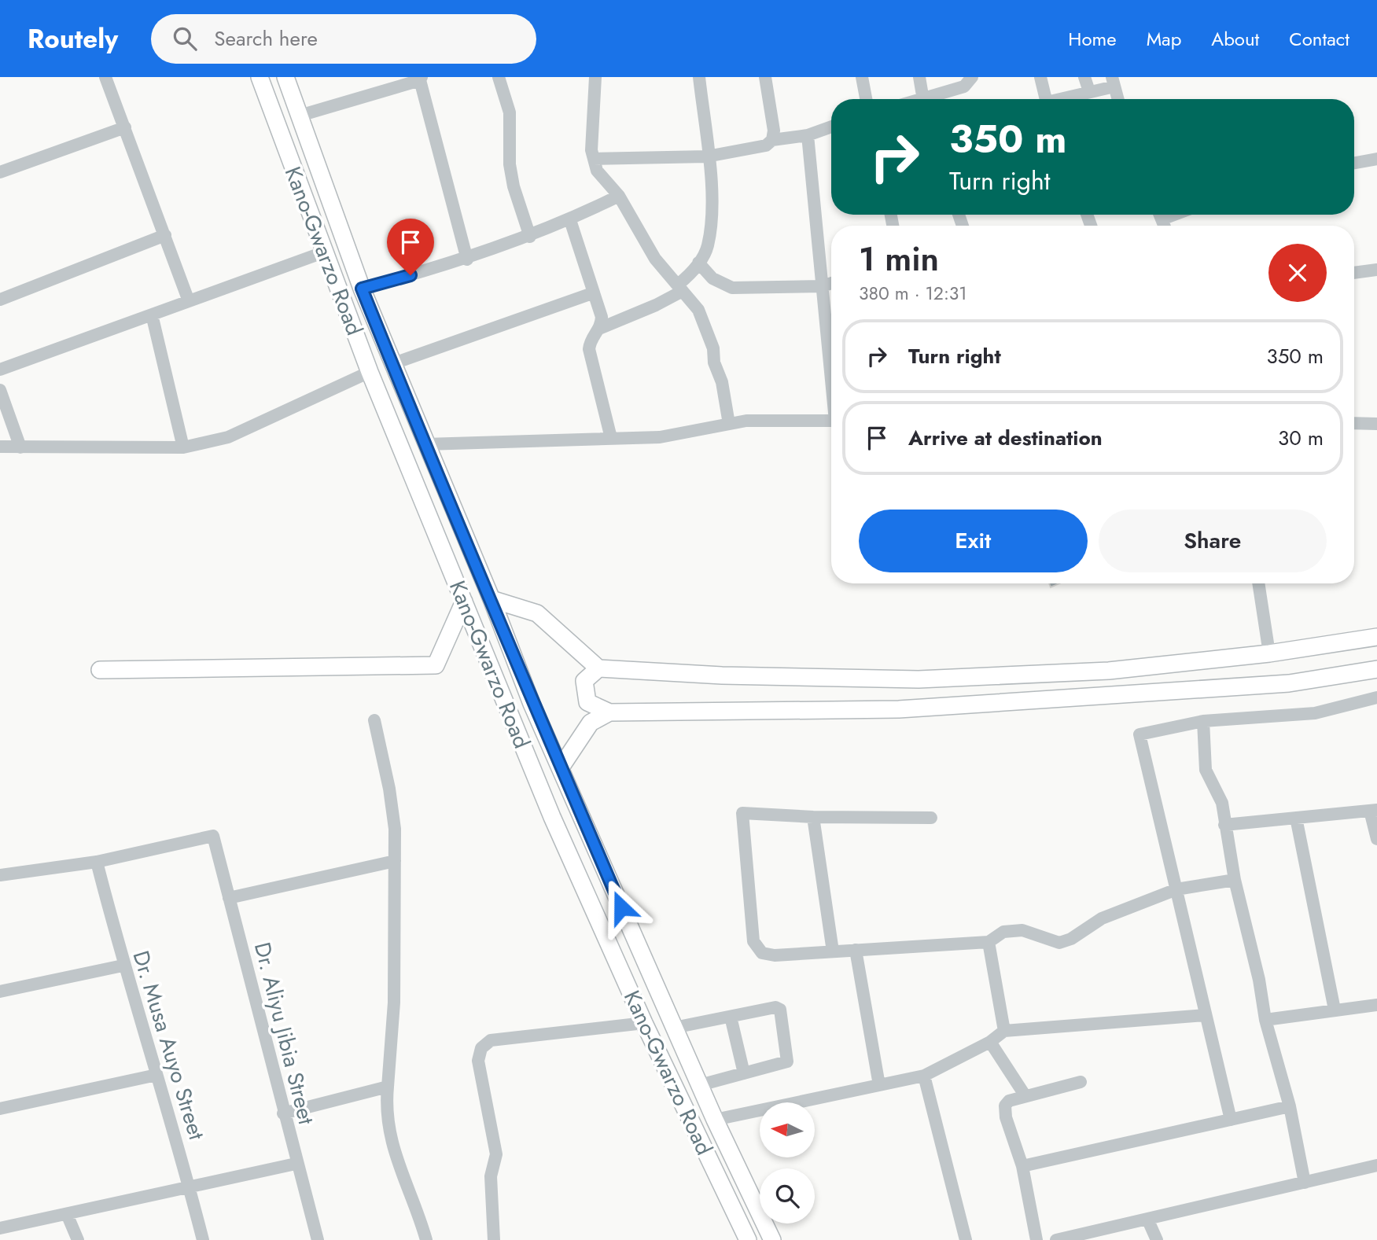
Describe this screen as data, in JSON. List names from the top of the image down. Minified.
{"streets":{"main road":["Kano-Gwarzo Road"],"street":["Dr. Aliyu Jibia Street","Dr. Musa Auyo Street"]},"crossings":[["Dr. Aliyu Jibia Street","Dr. Musa Auyo Street"]],"north":"left","page":{"header":"Routely","search":"Search here","nav":["Home","Map","About","Contact"],"turn":["350 m","Turn right"],"heading":["1 min","380 m · 12:31"],"list":[{"name":"Turn right","value":"350 m"},{"name":"Arrive at destination","value":"30 m"}],"buttons":["Exit","Share"]}}
